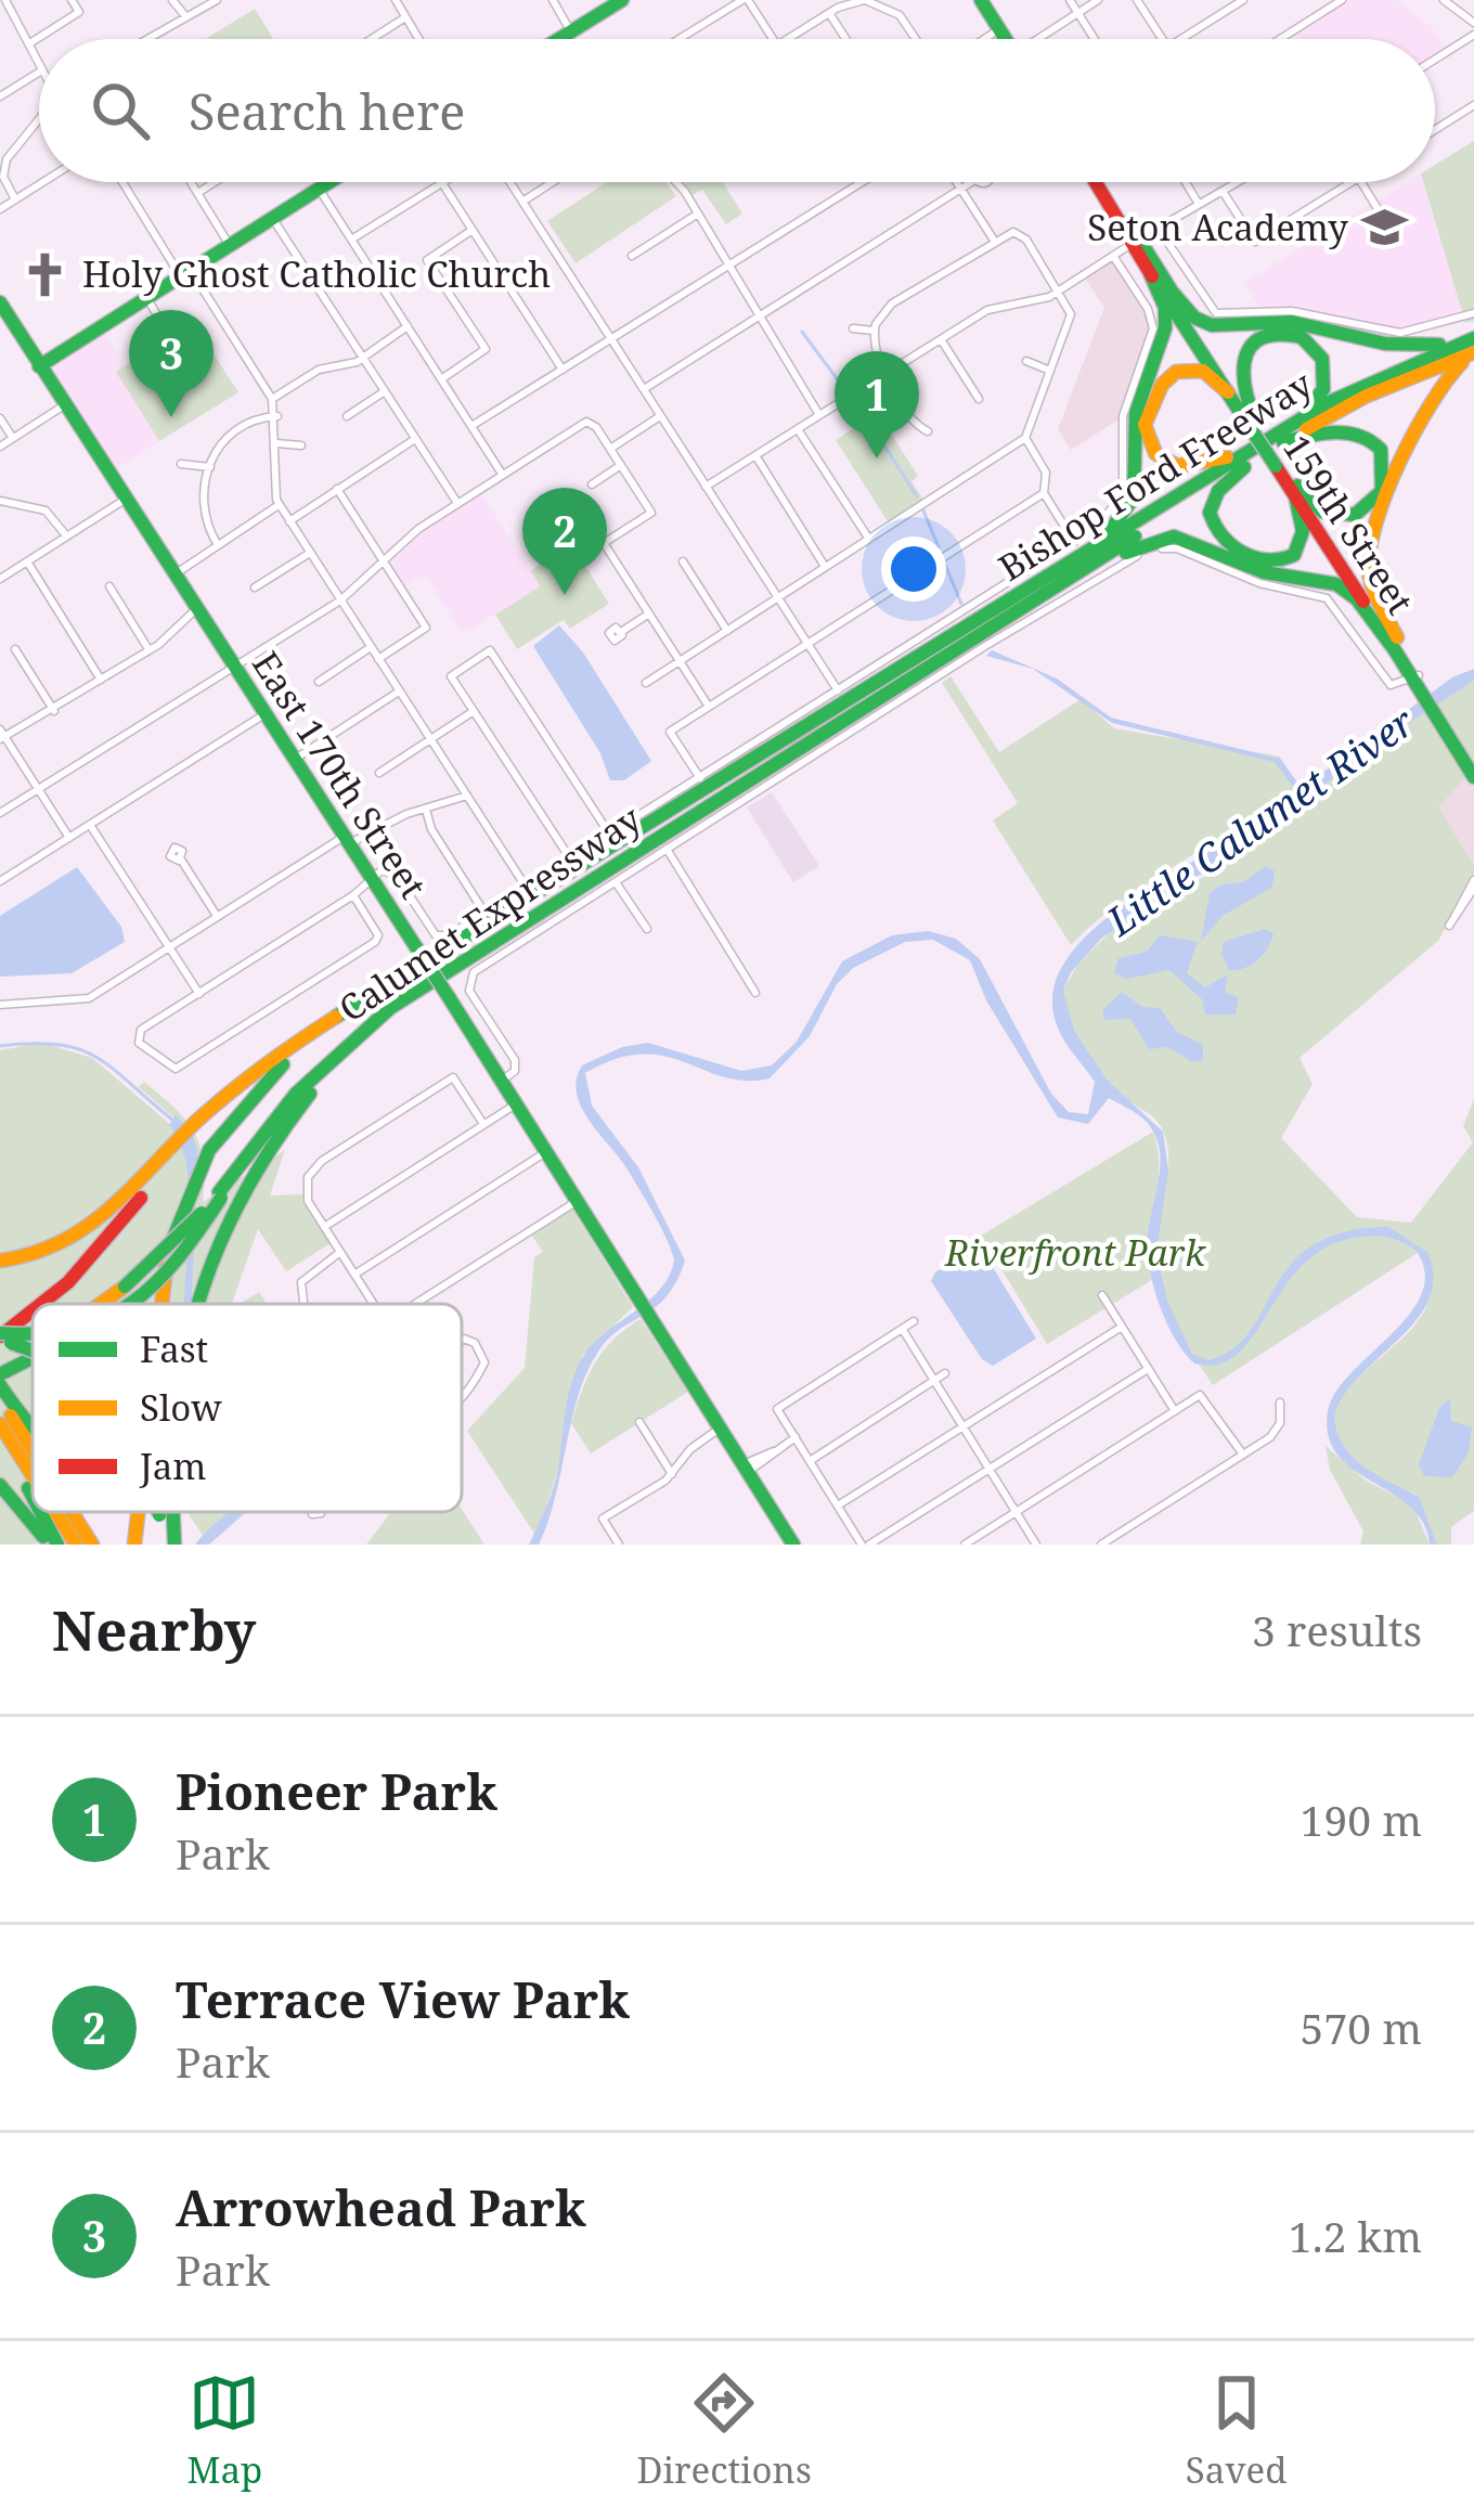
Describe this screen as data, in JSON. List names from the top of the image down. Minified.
{"streets":{"main road":["Bishop Ford Freeway","159th Street","East 170th Street","Calumet Expressway"]},"crossings":[["Bishop Ford Freeway","Calumet Expressway"]],"water":["Little Calumet River"],"parks":["Riverfront Park"],"places":{"school or university":["Seton Academy"],"church":["Holy Ghost Catholic Church"]},"legend":["Fast","Slow","Jam"],"page":{"search":"Search here","pins":["3","1","2"],"heading":["Nearby","3 results"],"list":[{"mark":"1","name":"Pioneer Park","note":"Park","value":"190 m"},{"mark":"2","name":"Terrace View Park","note":"Park","value":"570 m"},{"mark":"3","name":"Arrowhead Park","note":"Park","value":"1.2 km"}],"nav":["Map","Directions","Saved"]}}
